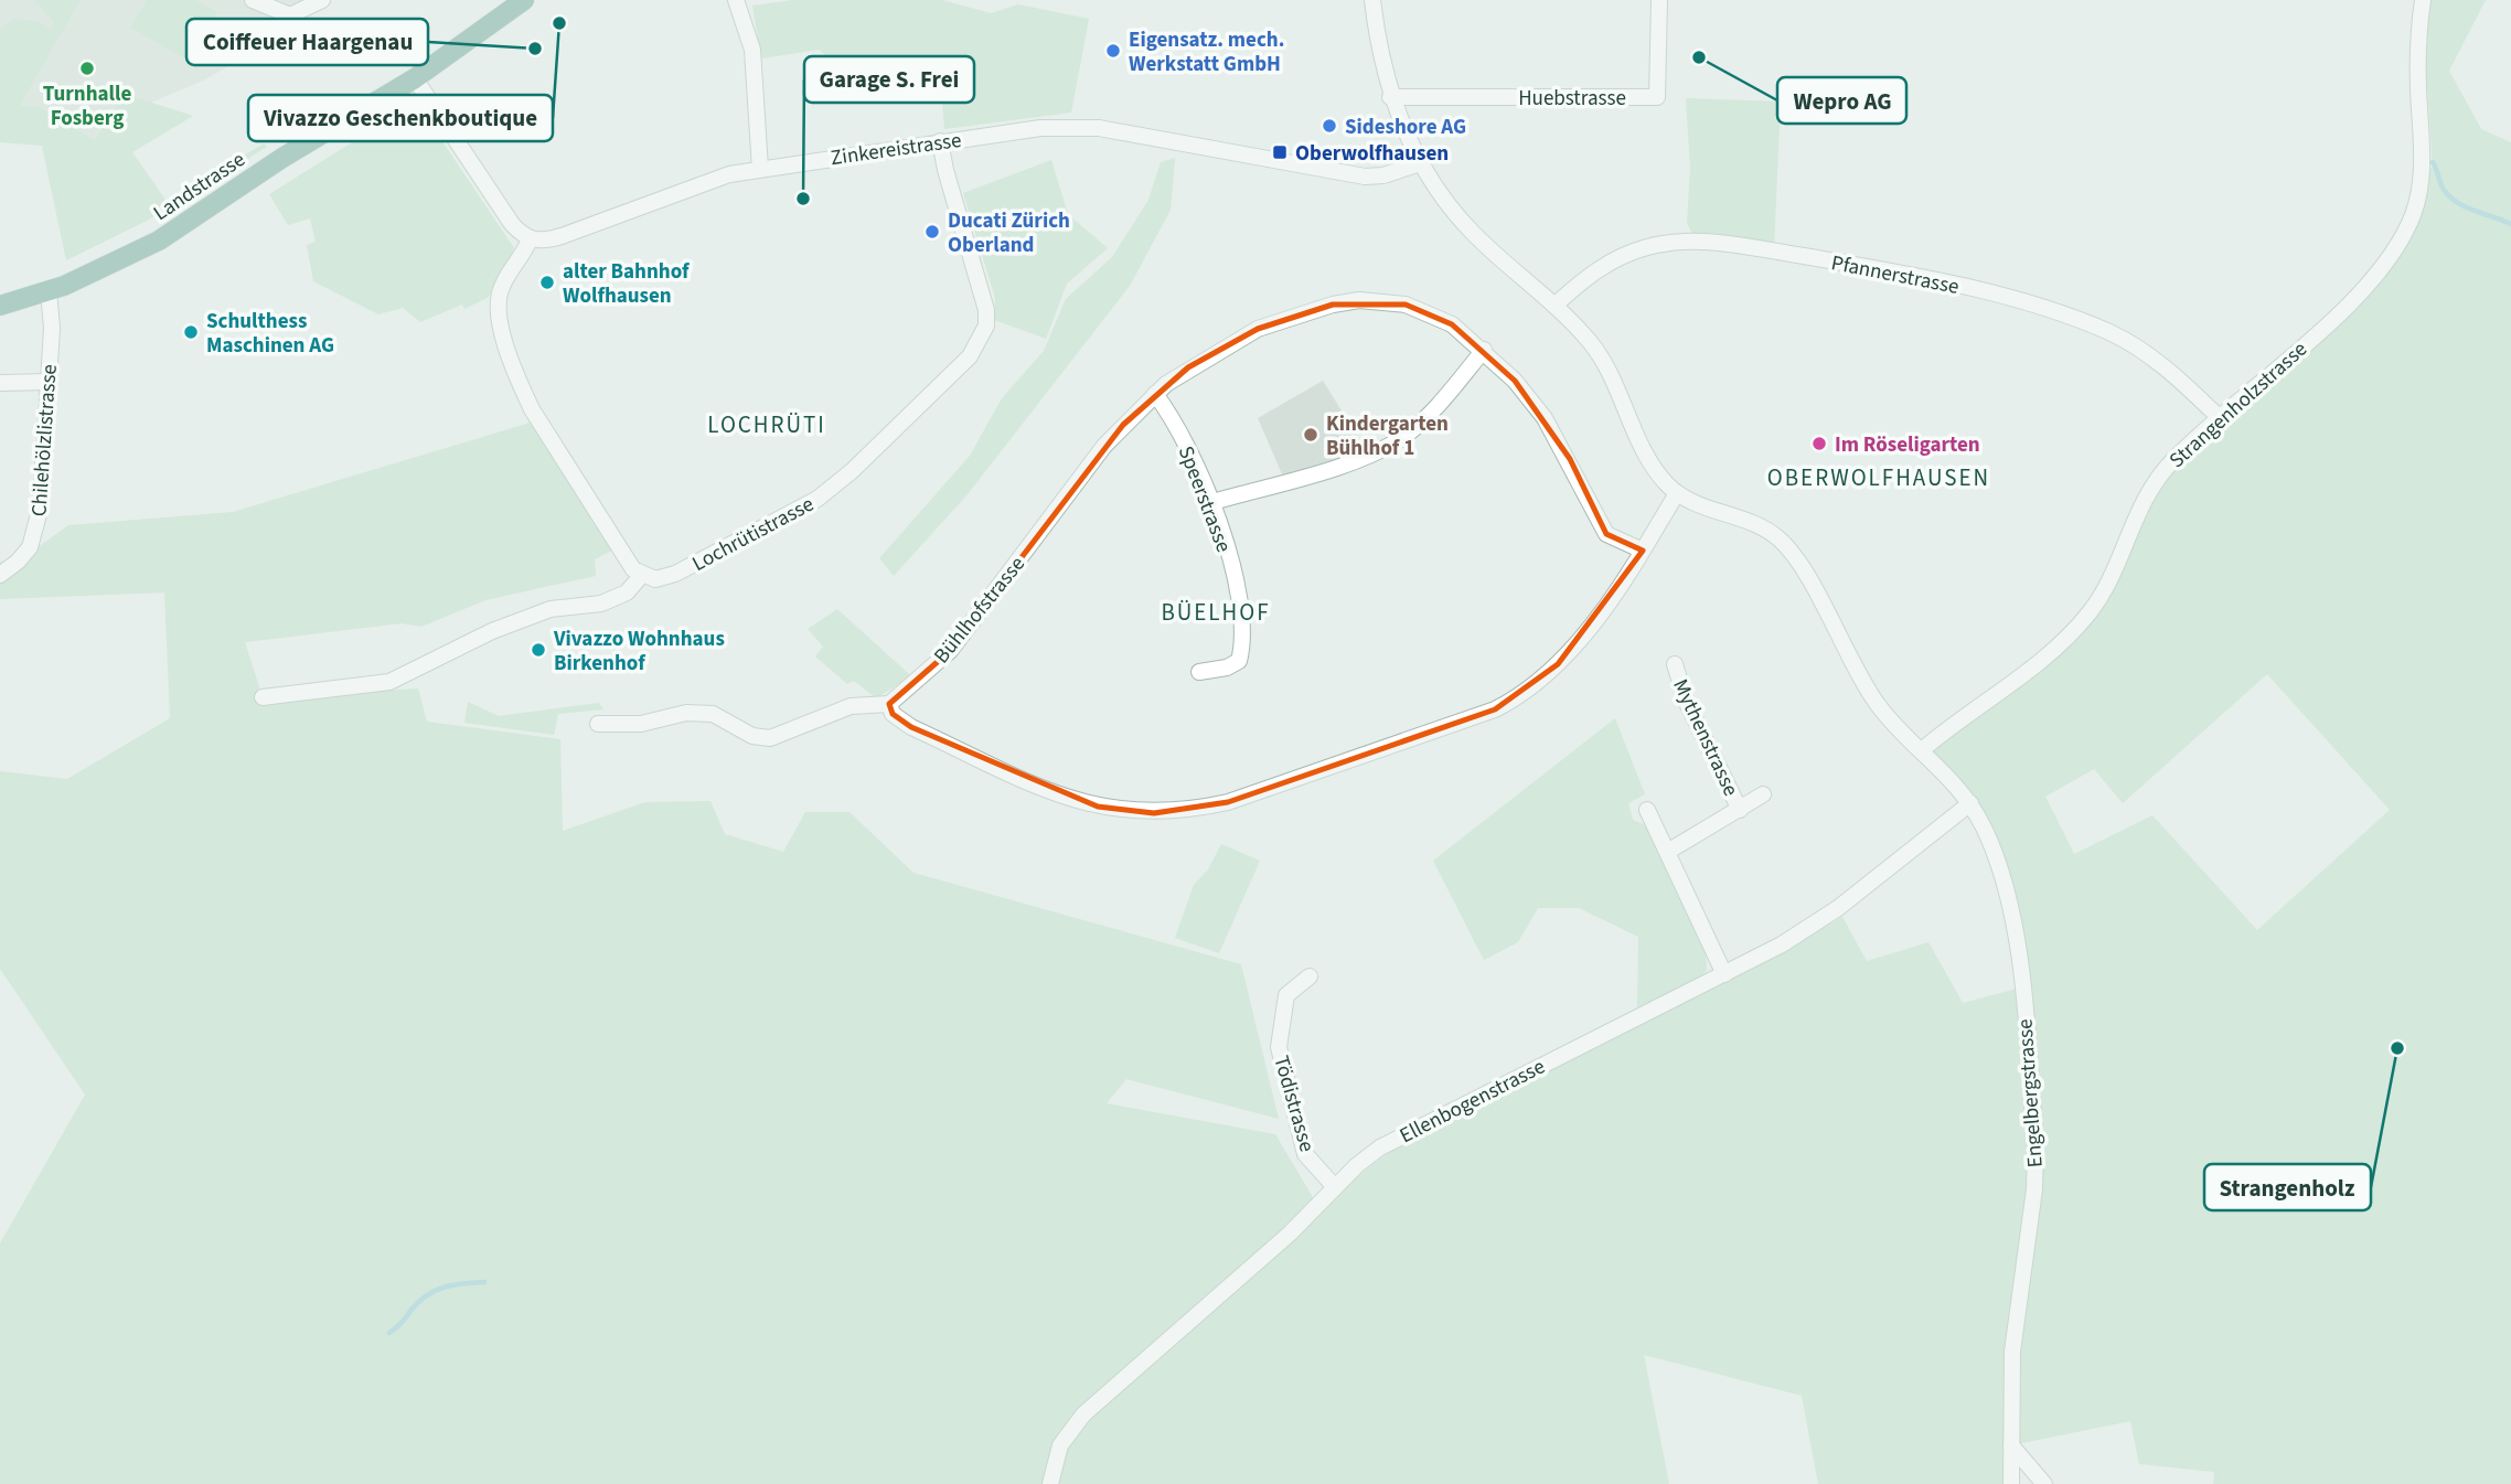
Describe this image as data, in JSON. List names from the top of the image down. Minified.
{"streets":{"main road":["Landstrasse"],"street":["Huebstrasse","Zinkereistrasse","Pfannerstrasse","Strangenholzstrasse","Chilehölzlistrasse","Speerstrasse","Lochrütistrasse","Bühlhofstrasse","Mythenstrasse","Engelbergstrasse","Ellenbogenstrasse","Tödistrasse"]},"crossings":[["Zinkereistrasse","Lochrütistrasse"],["Landstrasse","Chilehölzlistrasse"],["Pfannerstrasse","Strangenholzstrasse"],["Strangenholzstrasse","Engelbergstrasse"],["Speerstrasse","Bühlhofstrasse"],["Engelbergstrasse","Ellenbogenstrasse"],["Ellenbogenstrasse","Tödistrasse"]],"districts":["LOCHRÜTI","OBERWOLFHAUSEN","BÜELHOF"],"places":{"other":["Vivazzo Geschenkboutique","Coiffeuer Haargenau","Eigensatz. mech. Werkstatt GmbH","Wepro AG","Turnhalle Fosberg","Sideshore AG","Garage S. Frei","Ducati Zürich Oberland","alter Bahnhof Wolfhausen","Schulthess Maschinen AG","Kindergarten Bühlhof 1","Im Röseligarten","Vivazzo Wohnhaus Birkenhof","Strangenholz"],"transit":["Oberwolfhausen"]}}
